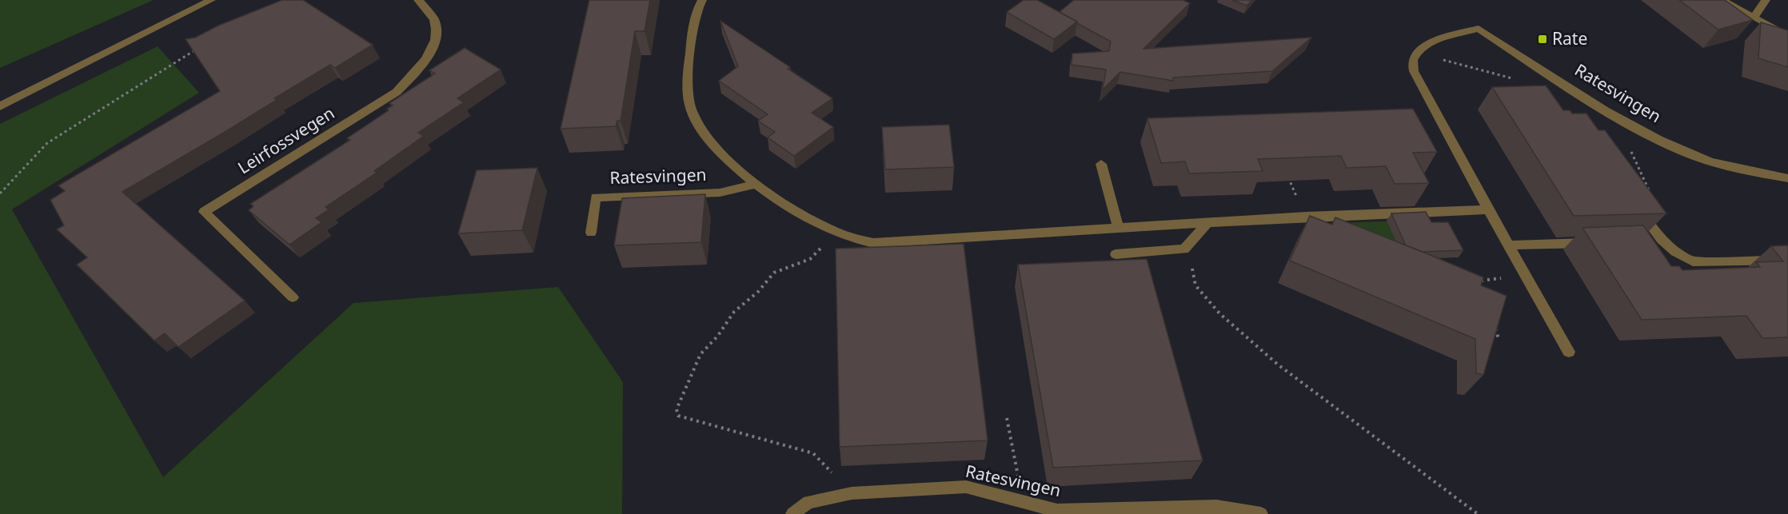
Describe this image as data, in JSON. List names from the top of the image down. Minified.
{"streets":{"street":["Ratesvingen","Leirfossvegen"]},"places":{"transit":["Rate"]}}
